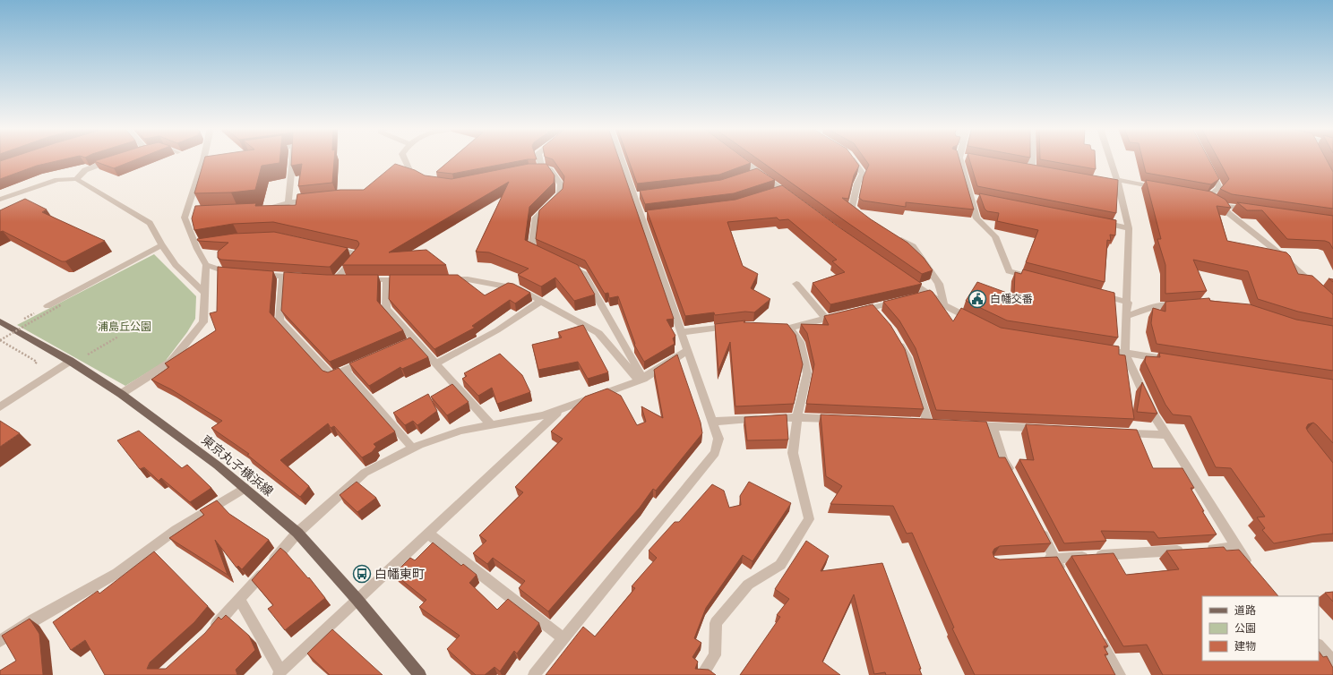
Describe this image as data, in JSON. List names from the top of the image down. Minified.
{"streets":{"main road":["東京丸子横浜線"]},"parks":["浦島丘公園"],"places":{"public building":["白幡交番"],"bus stop":["白幡東町"]},"legend":["道路","公園","建物"]}
